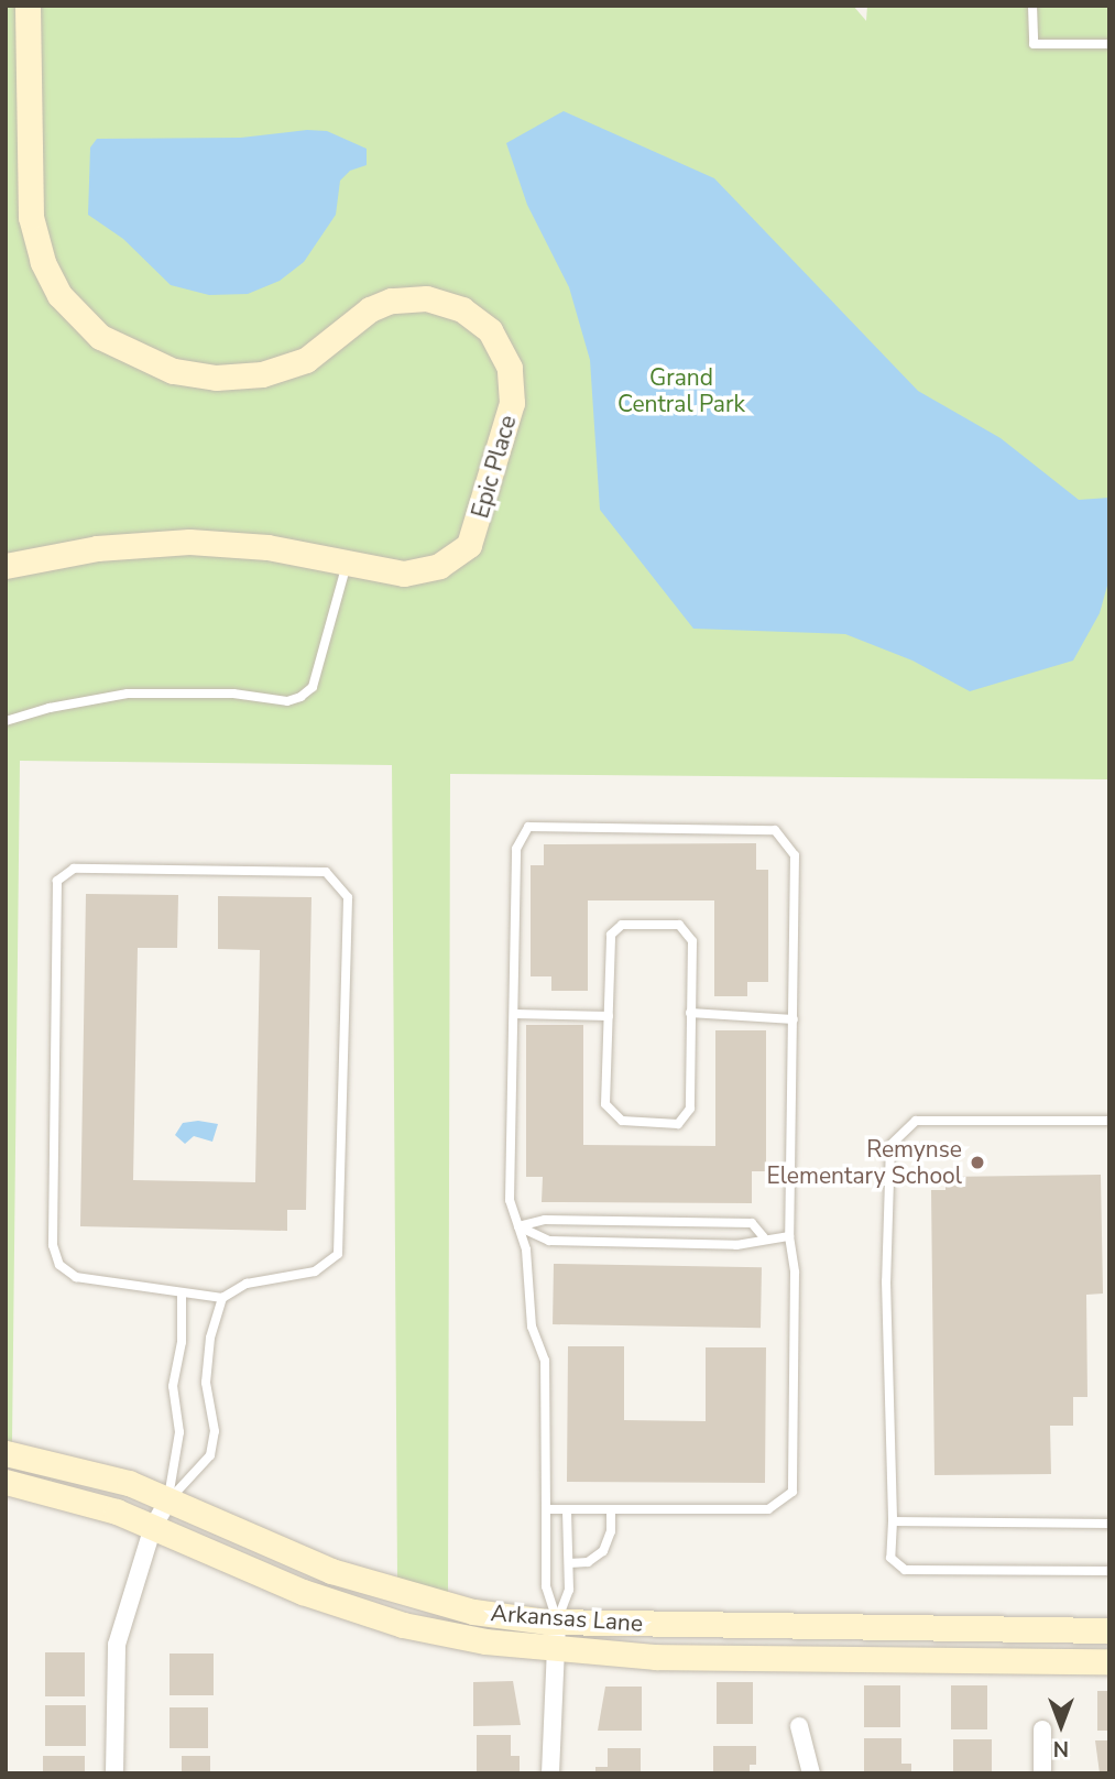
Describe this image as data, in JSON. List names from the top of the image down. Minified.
{"streets":{"main road":["Epic Place","Arkansas Lane"]},"parks":["Grand Central Park"],"places":["Remynse Elementary School"],"north":"bottom"}
